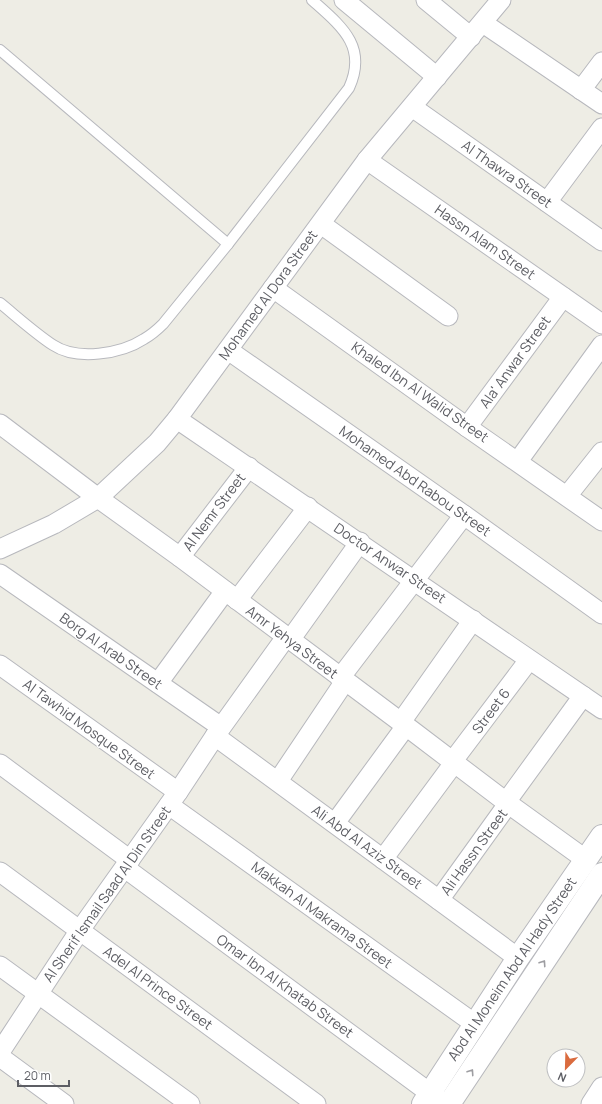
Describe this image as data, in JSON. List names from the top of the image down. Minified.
{"streets":{"street":["Al Thawra Street","Hassn Alam Street","Mohamed Al Dora Street","Ala' Anwar Street","Khaled Ibn Al Walid Street","Mohamed Abd Rabou Street","Al Nemr Street","Doctor Anwar Street","Amr Yehya Street","Borg Al Arab Street","Street 6","Al Tawhid Mosque Street","Ali Abd Al Aziz Street","Ali Hassn Street","Al Sherif Ismail Saad Al Din Street","Makkah Al Makrama Street","Abd Al Moneim Abd Al Hady Street","Omar Ibn Al Khatab Street","Adel Al Prince Street"]},"crossings":[["Al Thawra Street","Mohamed Al Dora Street"],["Hassn Alam Street","Mohamed Al Dora Street"],["Hassn Alam Street","Ala' Anwar Street"],["Mohamed Al Dora Street","Khaled Ibn Al Walid Street"],["Mohamed Al Dora Street","Mohamed Abd Rabou Street"],["Mohamed Al Dora Street","Doctor Anwar Street"],["Mohamed Al Dora Street","Amr Yehya Street"],["Ala' Anwar Street","Khaled Ibn Al Walid Street"],["Al Nemr Street","Doctor Anwar Street"],["Al Nemr Street","Amr Yehya Street"],["Doctor Anwar Street","Street 6"],["Doctor Anwar Street","Ali Hassn Street"],["Doctor Anwar Street","Al Sherif Ismail Saad Al Din Street"],["Amr Yehya Street","Street 6"],["Amr Yehya Street","Ali Hassn Street"],["Amr Yehya Street","Al Sherif Ismail Saad Al Din Street"],["Amr Yehya Street","Abd Al Moneim Abd Al Hady Street"],["Borg Al Arab Street","Ali Abd Al Aziz Street"],["Borg Al Arab Street","Al Sherif Ismail Saad Al Din Street"],["Street 6","Ali Abd Al Aziz Street"],["Al Tawhid Mosque Street","Al Sherif Ismail Saad Al Din Street"],["Al Tawhid Mosque Street","Makkah Al Makrama Street"],["Ali Abd Al Aziz Street","Ali Hassn Street"],["Ali Abd Al Aziz Street","Al Sherif Ismail Saad Al Din Street"],["Ali Abd Al Aziz Street","Abd Al Moneim Abd Al Hady Street"],["Al Sherif Ismail Saad Al Din Street","Makkah Al Makrama Street"],["Al Sherif Ismail Saad Al Din Street","Omar Ibn Al Khatab Street"],["Al Sherif Ismail Saad Al Din Street","Adel Al Prince Street"],["Makkah Al Makrama Street","Abd Al Moneim Abd Al Hady Street"],["Abd Al Moneim Abd Al Hady Street","Omar Ibn Al Khatab Street"]],"scale_bar":"20 m","north":"bottom left"}
